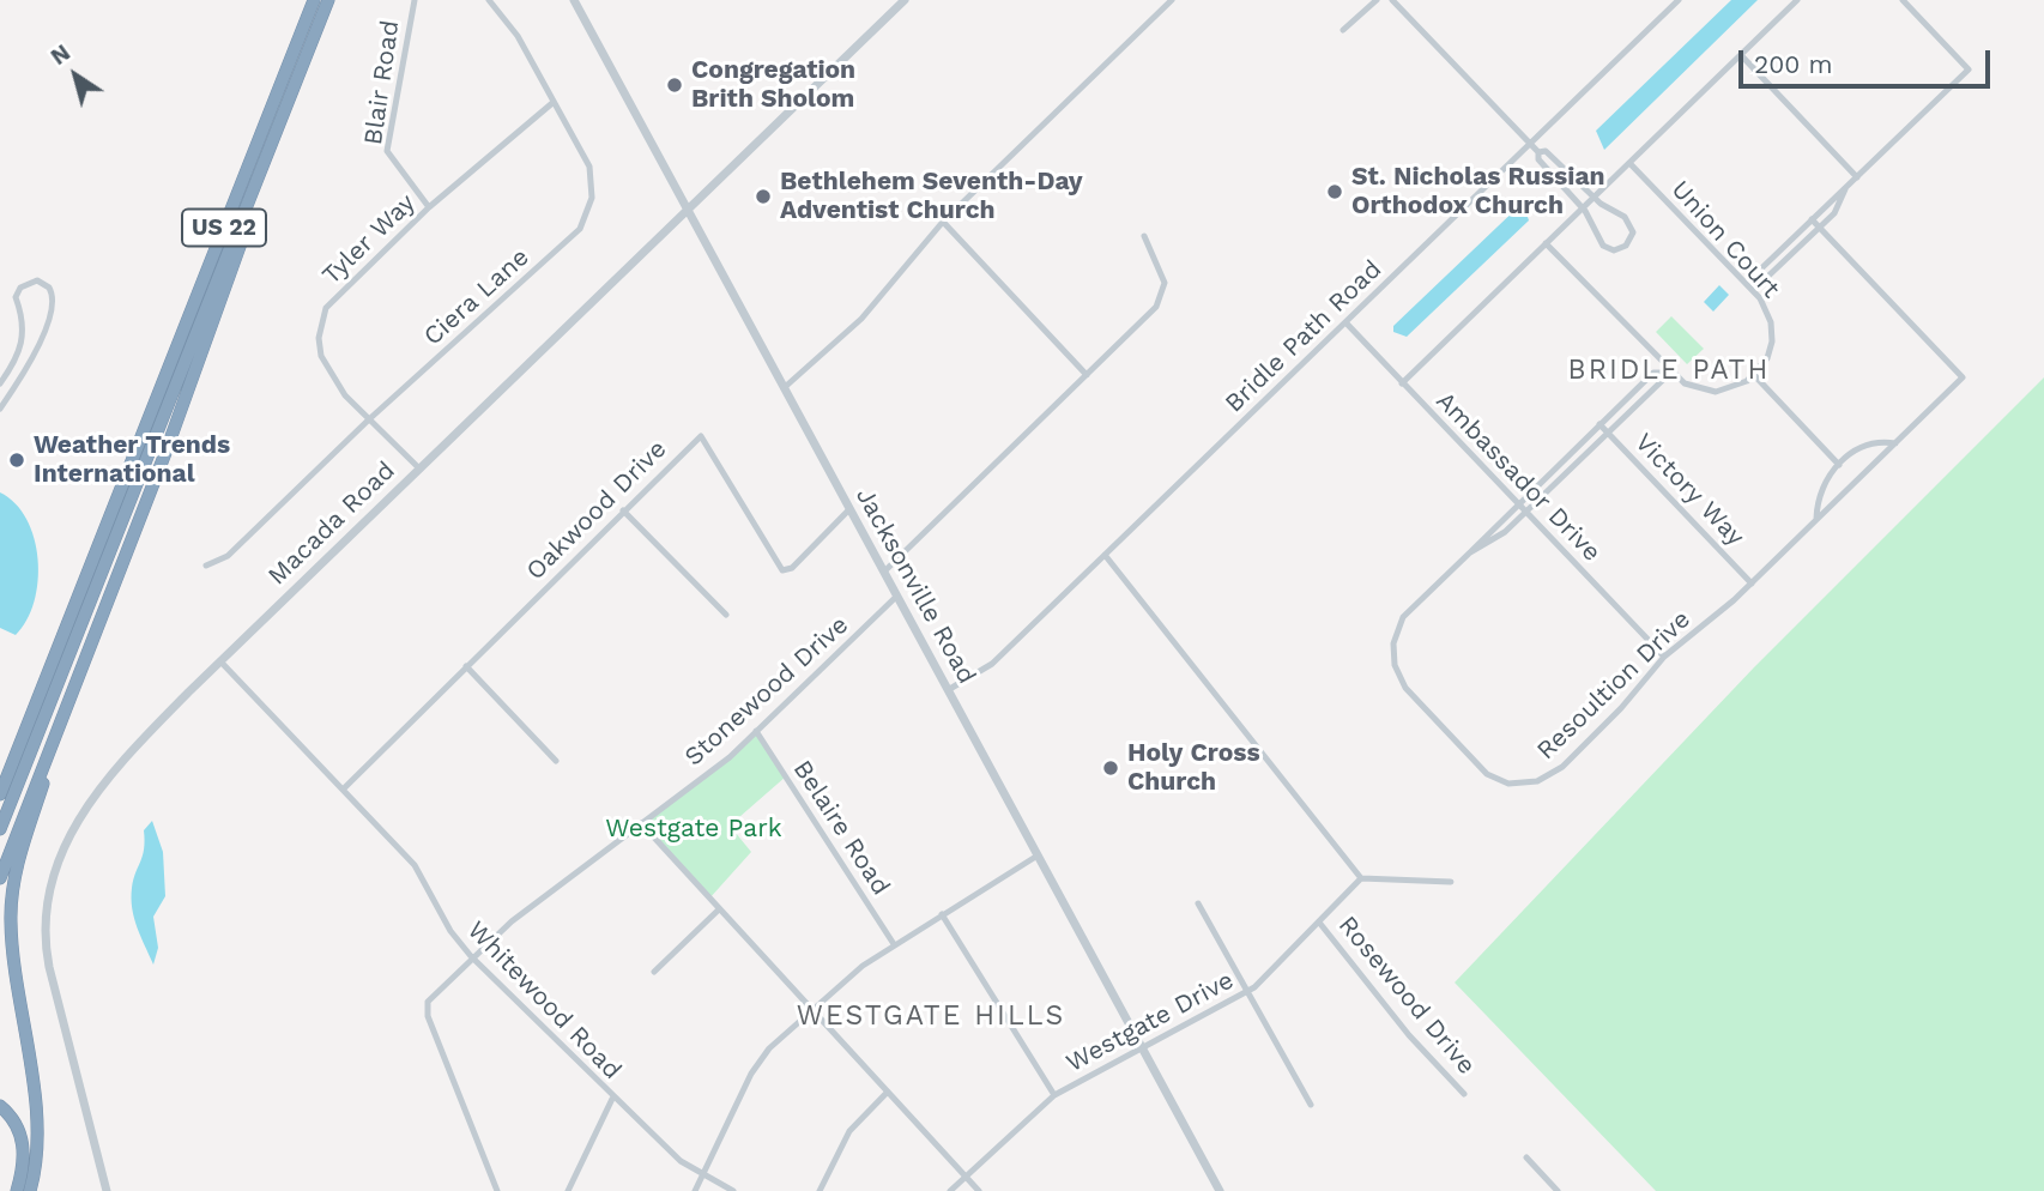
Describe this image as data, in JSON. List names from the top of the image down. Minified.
{"streets":{"highway":["US 22"],"street":["Blair Road","Tyler Way","Union Court","Ciera Lane","Bridle Path Road","Ambassador Drive","Victory Way","Oakwood Drive","Macada Road","Jacksonville Road","Resoultion Drive","Stonewood Drive","Belaire Road","Rosewood Drive","Whitewood Road","Westgate Drive"]},"crossings":[["Blair Road","Tyler Way"],["Tyler Way","Ciera Lane"],["Tyler Way","Macada Road"],["Bridle Path Road","Ambassador Drive"],["Bridle Path Road","Jacksonville Road"],["Ambassador Drive","Resoultion Drive"],["Victory Way","Resoultion Drive"],["Oakwood Drive","Jacksonville Road"],["Oakwood Drive","Whitewood Road"],["Macada Road","Jacksonville Road"],["Macada Road","Whitewood Road"],["Jacksonville Road","Stonewood Drive"],["Jacksonville Road","Westgate Drive"],["Stonewood Drive","Belaire Road"],["Stonewood Drive","Whitewood Road"],["Rosewood Drive","Westgate Drive"]],"districts":["BRIDLE PATH","WESTGATE HILLS"],"parks":["Westgate Park"],"places":["Congregation Brith Sholom","St. Nicholas Russian Orthodox Church","Bethlehem Seventh-Day Adventist Church","Weather Trends International","Holy Cross Church"],"scale_bar":"200 m","north":"top left"}
